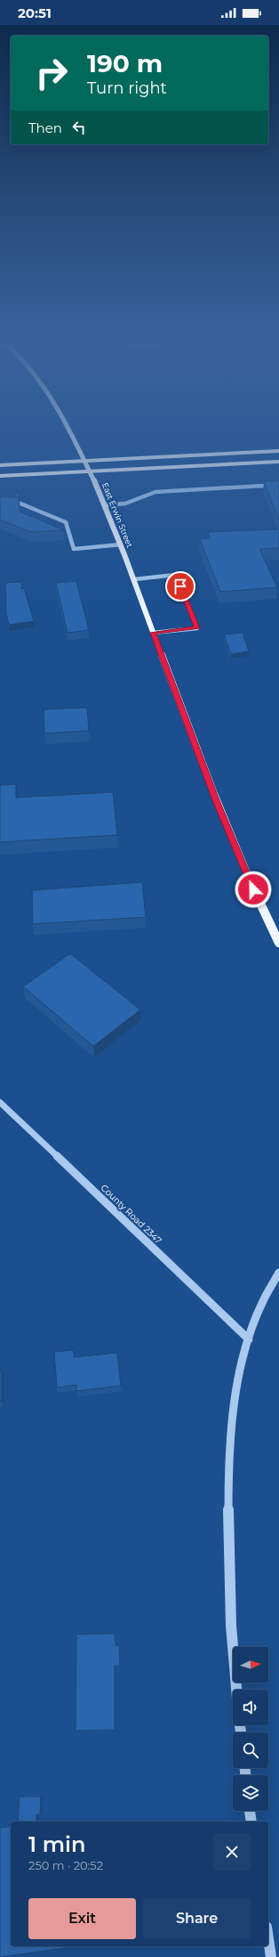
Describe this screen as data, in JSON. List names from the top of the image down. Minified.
{"streets":{"main road":["East Erwin Street"],"street":["County Road 2347"]},"north":"right","page":{"status":"20:51","turn":["190 m","Turn right"],"then":"Then","heading":["1 min","250 m · 20:52"],"buttons":["Exit","Share"]}}
